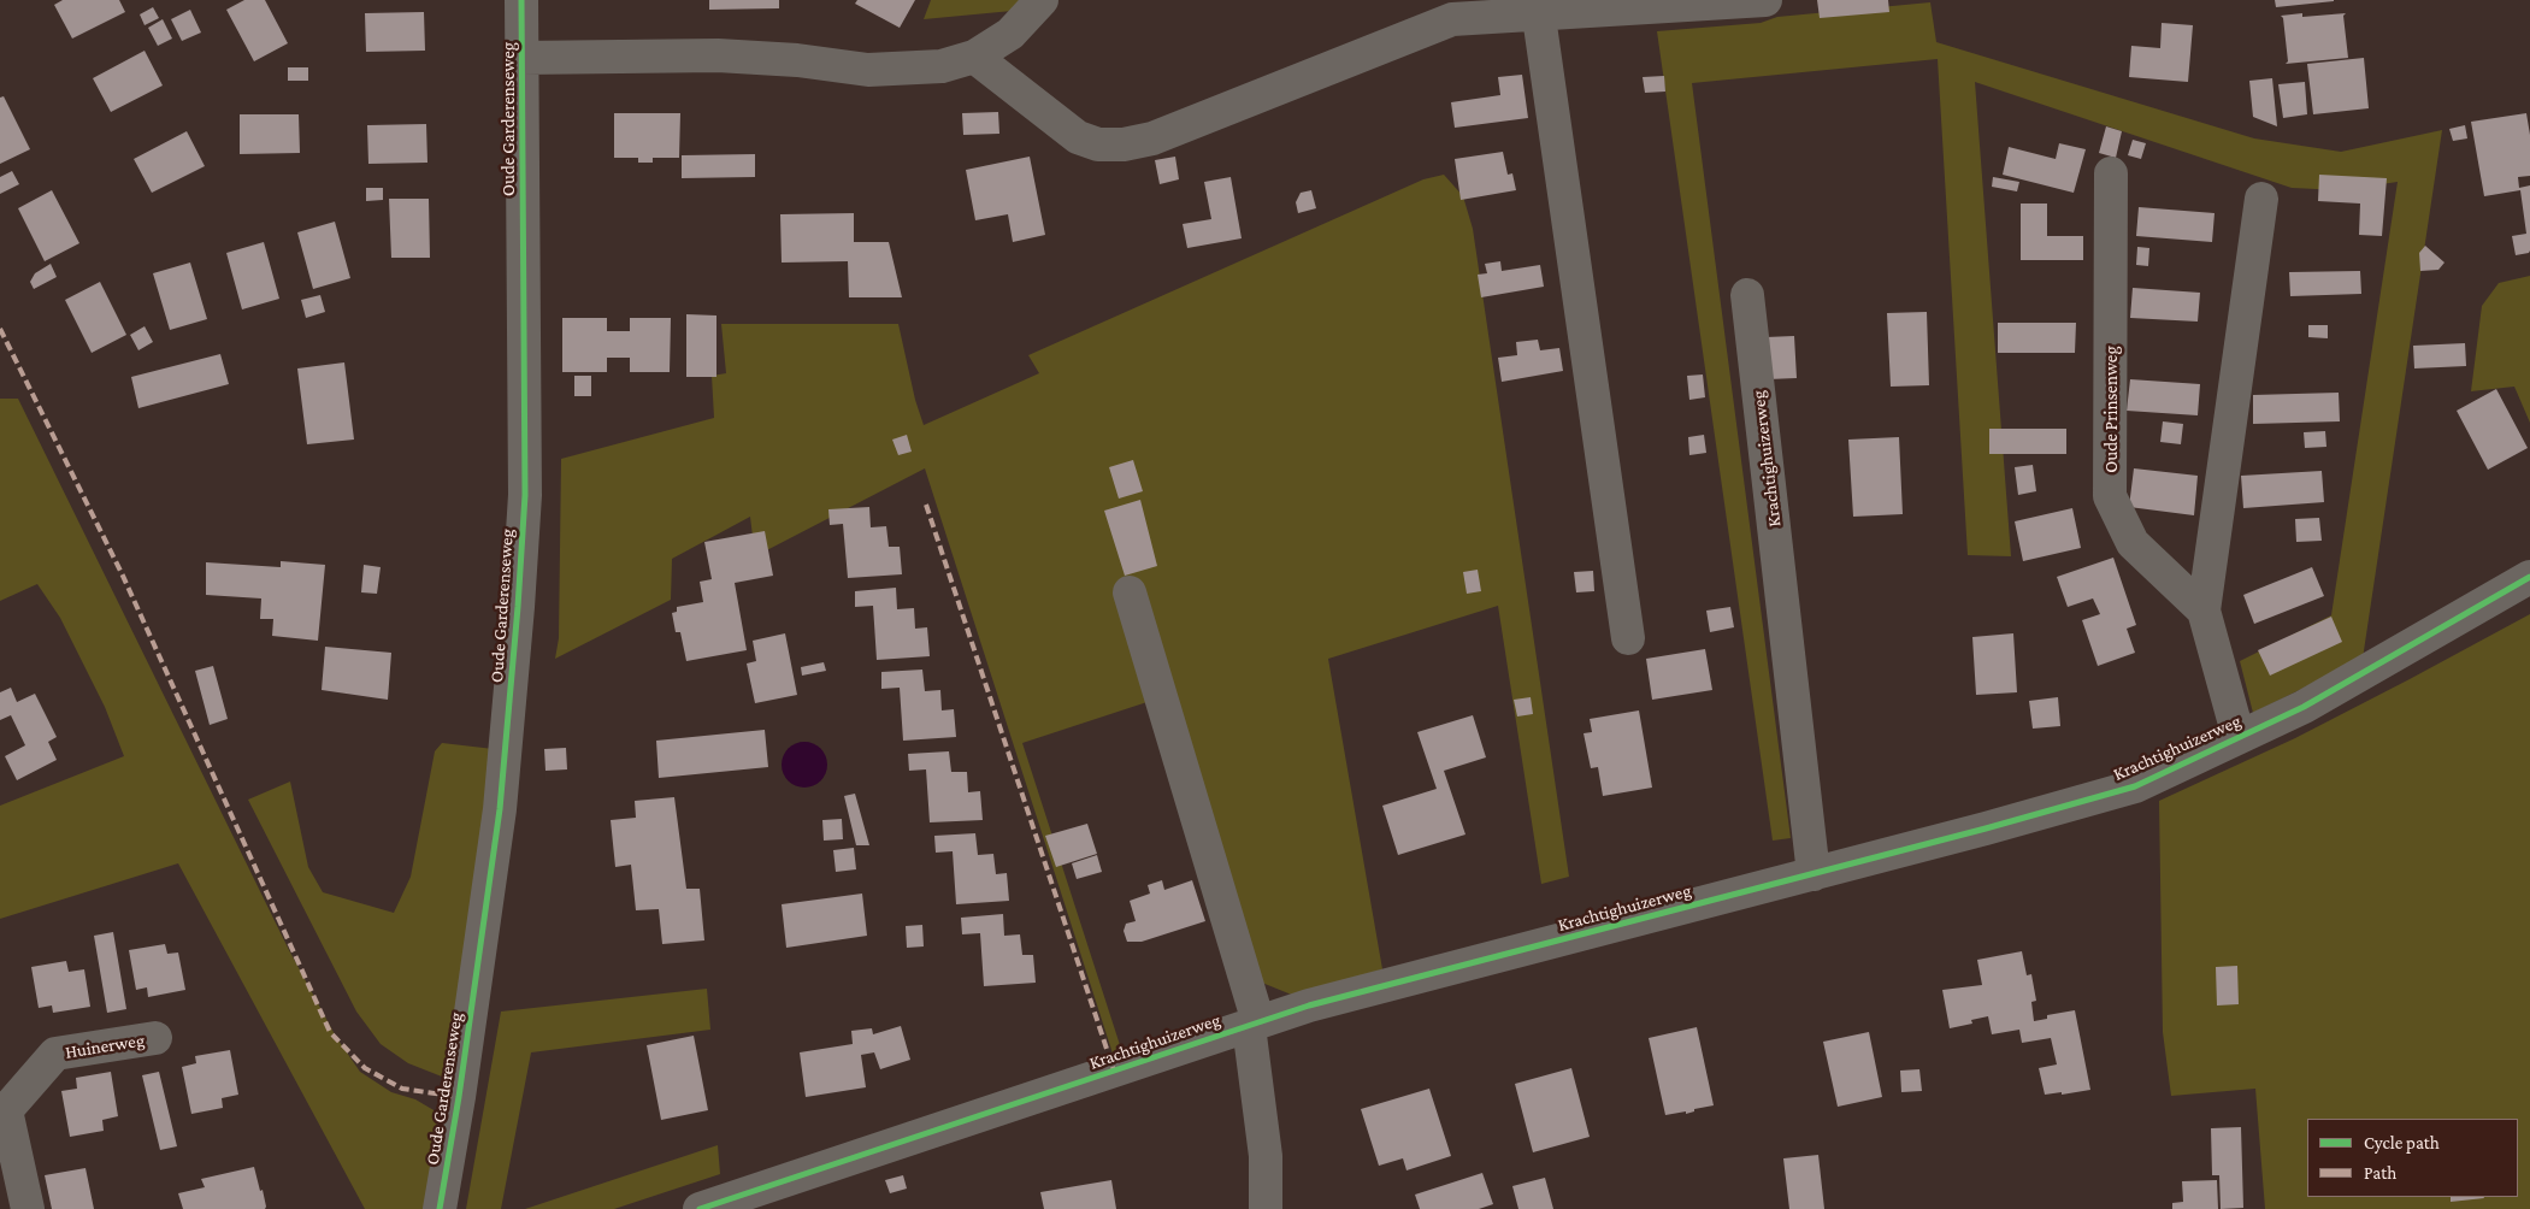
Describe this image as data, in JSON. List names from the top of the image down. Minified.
{"streets":{"street":["Oude Garderenseweg","Oude Prinsenweg","Krachtighuizerweg","Huinerweg"]},"legend":["Cycle path","Path"]}
